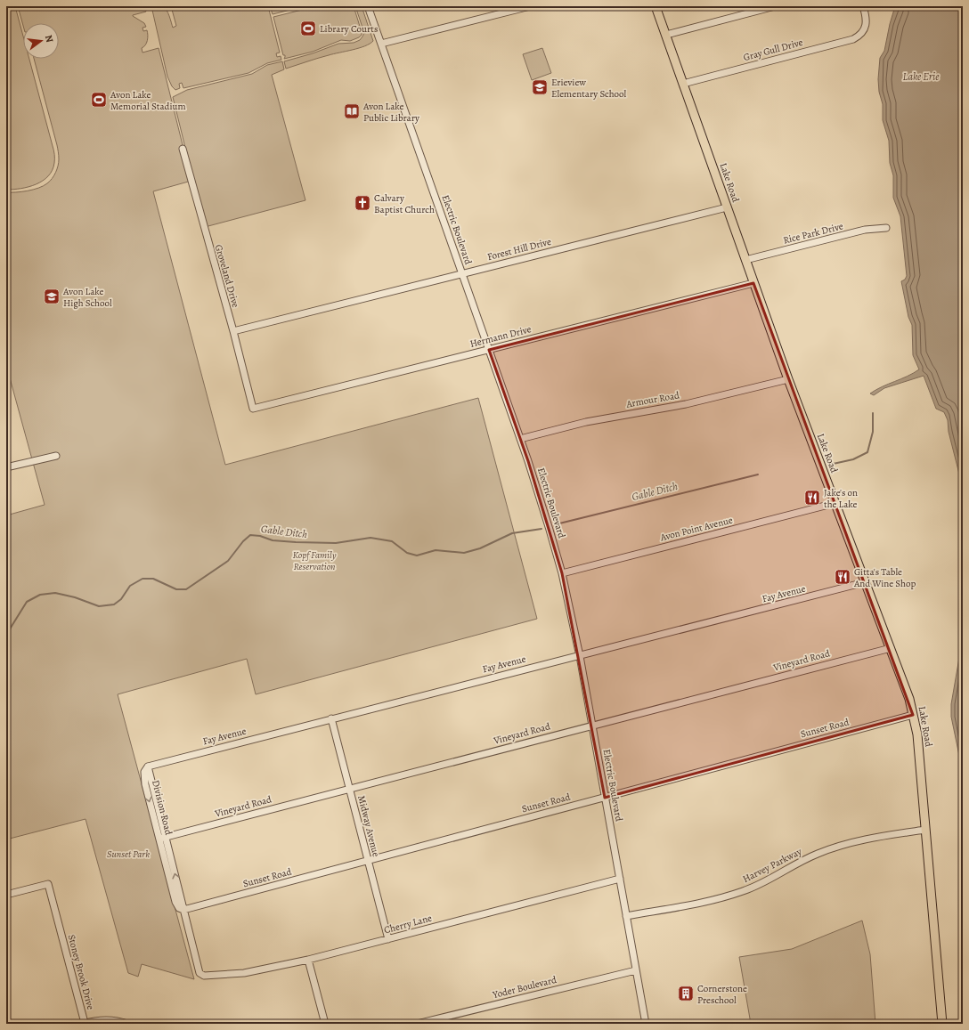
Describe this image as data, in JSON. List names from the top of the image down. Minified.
{"streets":{"main road":["Lake Road"],"street":["Gray Gull Drive","Electric Boulevard","Rice Park Drive","Forest Hill Drive","Groveland Drive","Hermann Drive","Armour Road","Avon Point Avenue","Fay Avenue","Vineyard Road","Sunset Road","Division Road","Midway Avenue","Harvey Parkway","Cherry Lane","Stoney Brook Drive","Yoder Boulevard"]},"crossings":[["Gray Gull Drive","Lake Road"],["Lake Road","Rice Park Drive"],["Lake Road","Forest Hill Drive"],["Lake Road","Hermann Drive"],["Lake Road","Armour Road"],["Lake Road","Avon Point Avenue"],["Lake Road","Fay Avenue"],["Lake Road","Vineyard Road"],["Lake Road","Sunset Road"],["Lake Road","Harvey Parkway"],["Electric Boulevard","Forest Hill Drive"],["Electric Boulevard","Hermann Drive"],["Electric Boulevard","Armour Road"],["Electric Boulevard","Avon Point Avenue"],["Electric Boulevard","Fay Avenue"],["Electric Boulevard","Vineyard Road"],["Electric Boulevard","Sunset Road"],["Electric Boulevard","Harvey Parkway"],["Electric Boulevard","Cherry Lane"],["Electric Boulevard","Yoder Boulevard"],["Forest Hill Drive","Groveland Drive"],["Groveland Drive","Hermann Drive"],["Fay Avenue","Division Road"],["Fay Avenue","Midway Avenue"],["Vineyard Road","Division Road"],["Vineyard Road","Midway Avenue"],["Sunset Road","Division Road"],["Sunset Road","Midway Avenue"],["Division Road","Cherry Lane"],["Midway Avenue","Cherry Lane"]],"water":["Lake Erie","Gable Ditch"],"parks":["Kopf Family Reservation","Sunset Park"],"places":{"sports":["Library Courts","Avon Lake Memorial Stadium"],"school or university":["Erieview Elementary School","Avon Lake High School"],"library":["Avon Lake Public Library"],"church":["Calvary Baptist Church"],"restaurant":["Jake's on the Lake","Gitta's Table And Wine Shop"],"building":["Cornerstone Preschool"]},"north":"right"}
